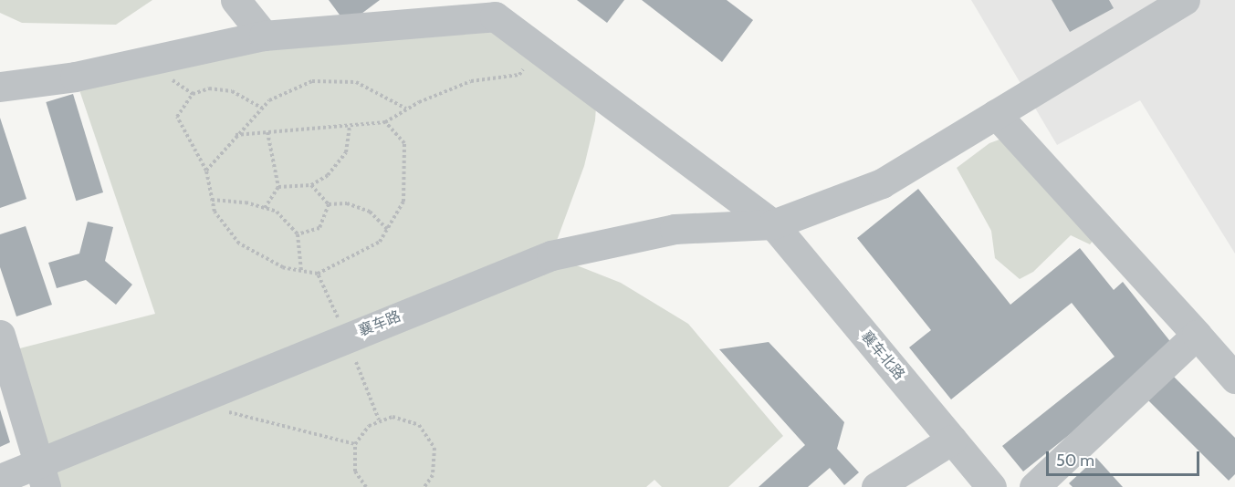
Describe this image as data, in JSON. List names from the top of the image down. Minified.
{"streets":{"street":["襄车路","襄车北路"]},"crossings":[["襄车路","襄车北路"]],"scale_bar":"50 m"}
